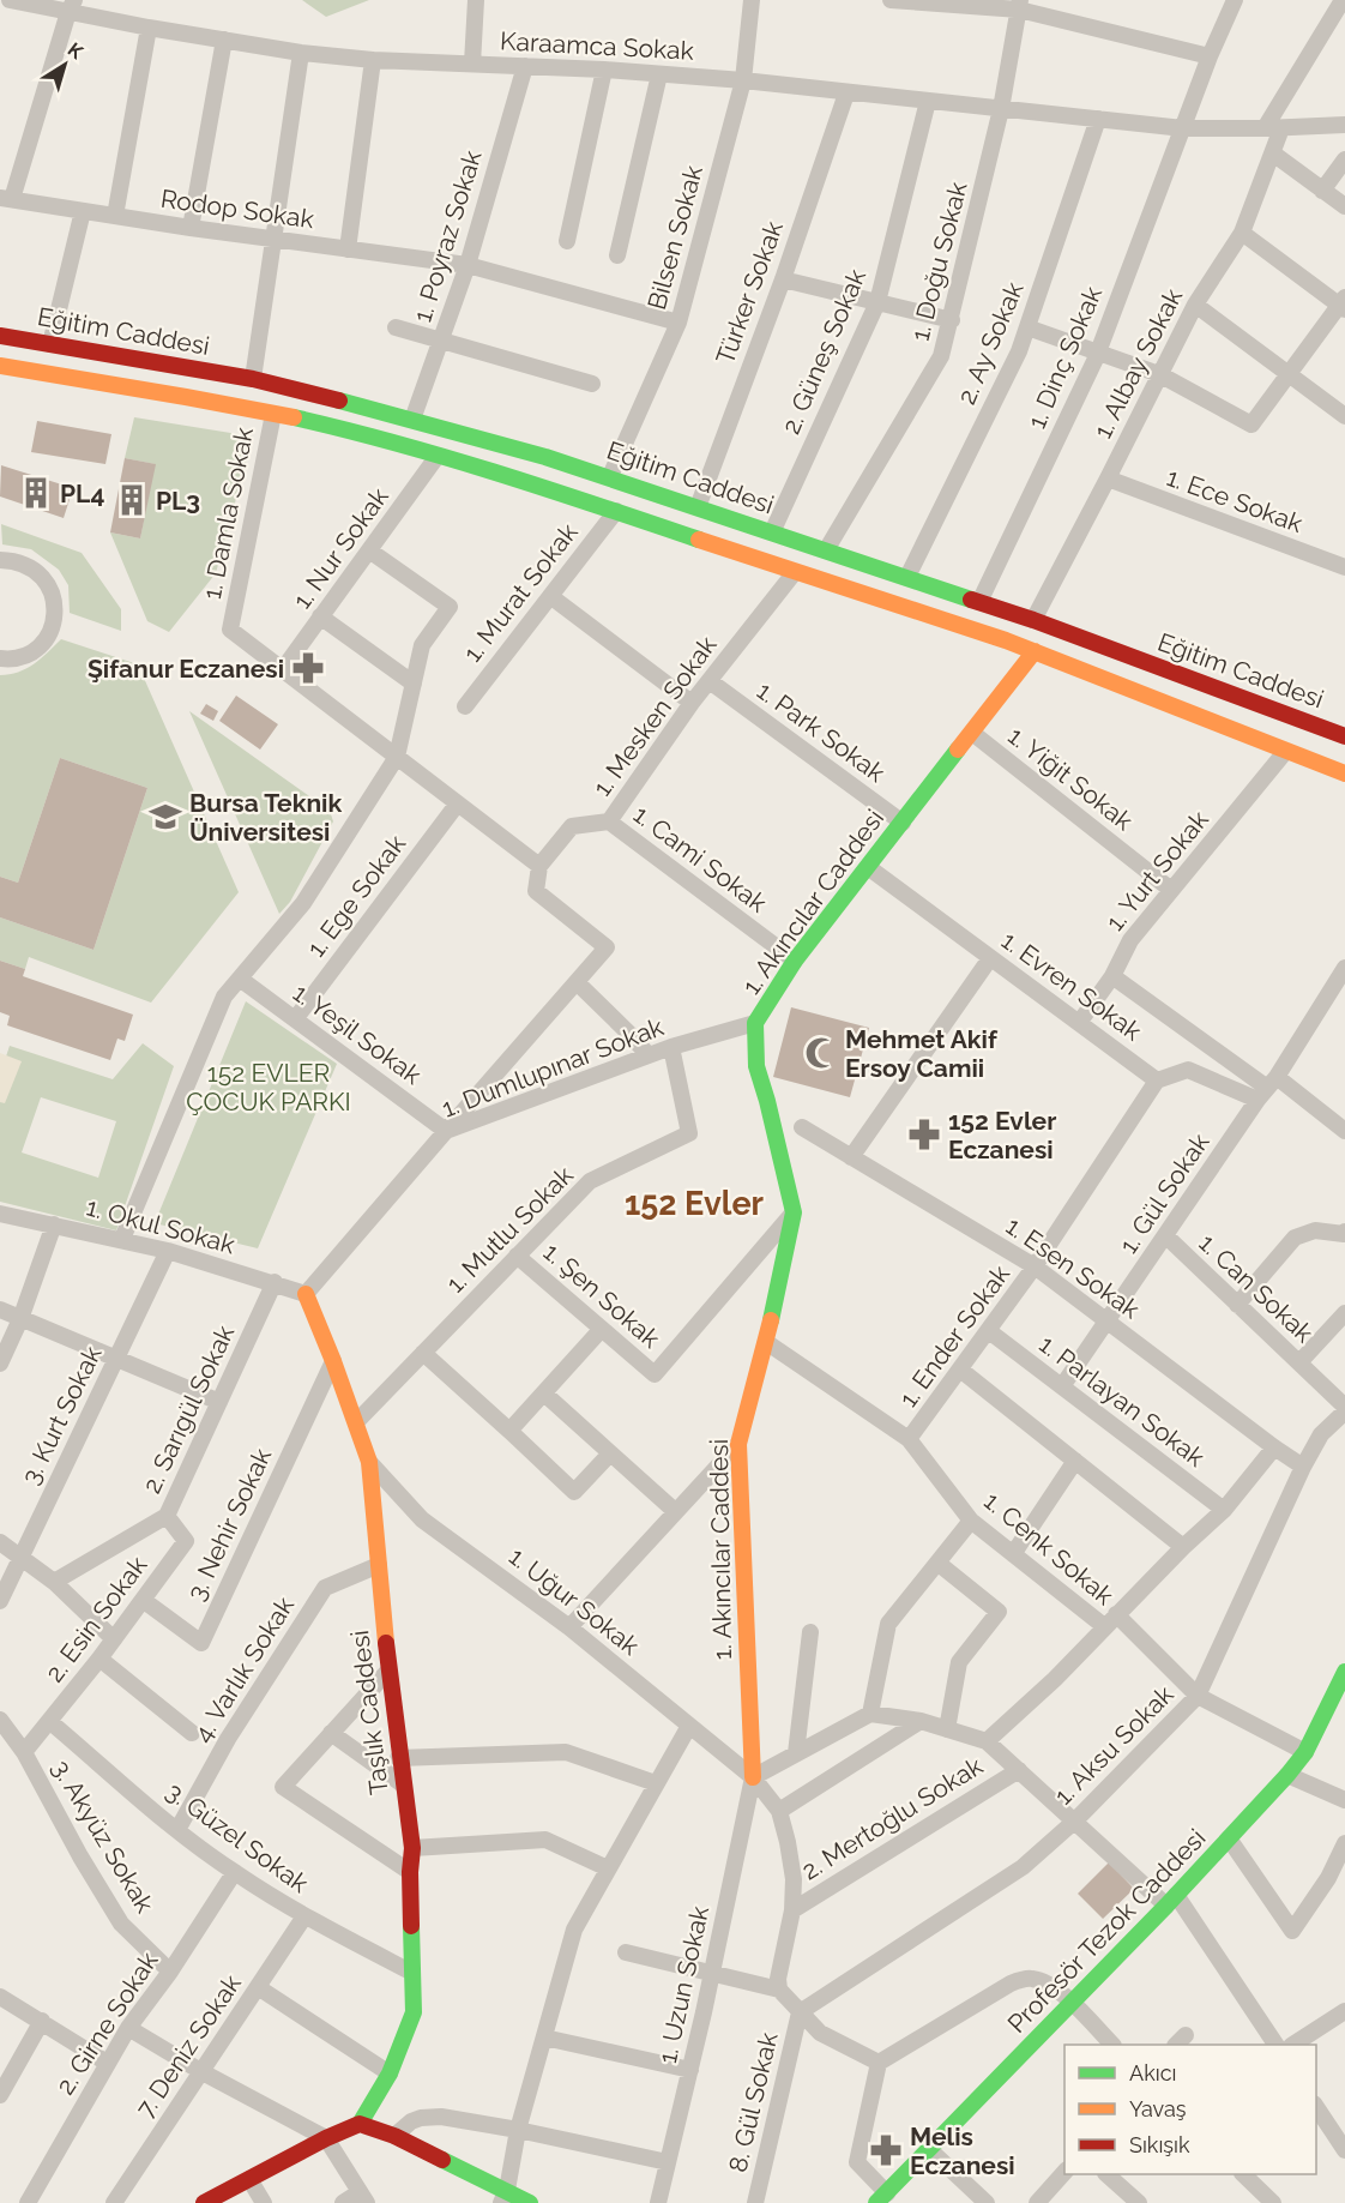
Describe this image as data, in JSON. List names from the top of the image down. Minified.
{"streets":{"main road":["Eğitim Caddesi","1. Akıncılar Caddesi","Taşlık Caddesi","Profesör Tezok Caddesi"],"street":["Karaamca Sokak","Rodop Sokak","1. Poyraz Sokak","Bilsen Sokak","1. Doğu Sokak","Türker Sokak","2. Ay Sokak","2. Güneş Sokak","1. Dinç Sokak","1. Albay Sokak","1. Ece Sokak","1. Damla Sokak","1. Nur Sokak","1. Murat Sokak","1. Mesken Sokak","1. Park Sokak","1. Yiğit Sokak","1. Cami Sokak","1. Yurt Sokak","1. Ege Sokak","1. Evren Sokak","1. Yeşil Sokak","1. Dumlupınar Sokak","1. Gül Sokak","1. Okul Sokak","1. Mutlu Sokak","1. Esen Sokak","1. Can Sokak","1. Şen Sokak","1. Ender Sokak","1. Parlayan Sokak","2. Sarıgül Sokak","3. Kurt Sokak","3. Nehir Sokak","1. Cenk Sokak","1. Uğur Sokak","2. Esin Sokak","4. Varlık Sokak","1. Aksu Sokak","2. Mertoğlu Sokak","3. Akyüz Sokak","3. Güzel Sokak","1. Uzun Sokak","2. Girne Sokak","7. Deniz Sokak","8. Gül Sokak"]},"crossings":[["Karaamca Sokak","1. Poyraz Sokak"],["Karaamca Sokak","Bilsen Sokak"],["Karaamca Sokak","1. Doğu Sokak"],["Karaamca Sokak","Türker Sokak"],["Karaamca Sokak","2. Ay Sokak"],["Karaamca Sokak","2. Güneş Sokak"],["Karaamca Sokak","1. Dinç Sokak"],["Karaamca Sokak","1. Albay Sokak"],["Rodop Sokak","1. Poyraz Sokak"],["Rodop Sokak","Bilsen Sokak"],["1. Poyraz Sokak","Eğitim Caddesi"],["Bilsen Sokak","Eğitim Caddesi"],["1. Doğu Sokak","Eğitim Caddesi"],["Türker Sokak","Eğitim Caddesi"],["Eğitim Caddesi","2. Ay Sokak"],["Eğitim Caddesi","2. Güneş Sokak"],["Eğitim Caddesi","1. Dinç Sokak"],["Eğitim Caddesi","1. Albay Sokak"],["1. Albay Sokak","1. Ece Sokak"],["1. Damla Sokak","1. Nur Sokak"],["1. Damla Sokak","1. Mesken Sokak"],["1. Damla Sokak","1. Ege Sokak"],["1. Mesken Sokak","1. Park Sokak"],["1. Mesken Sokak","1. Cami Sokak"],["1. Park Sokak","1. Akıncılar Caddesi"],["1. Yiğit Sokak","1. Yurt Sokak"],["1. Yiğit Sokak","1. Akıncılar Caddesi"],["1. Cami Sokak","1. Akıncılar Caddesi"],["1. Yurt Sokak","1. Evren Sokak"],["1. Ege Sokak","1. Yeşil Sokak"],["1. Akıncılar Caddesi","1. Evren Sokak"],["1. Akıncılar Caddesi","1. Dumlupınar Sokak"],["1. Akıncılar Caddesi","1. Şen Sokak"],["1. Akıncılar Caddesi","1. Cenk Sokak"],["1. Akıncılar Caddesi","1. Uğur Sokak"],["1. Akıncılar Caddesi","1. Uzun Sokak"],["1. Evren Sokak","1. Ender Sokak"],["1. Yeşil Sokak","1. Dumlupınar Sokak"],["1. Dumlupınar Sokak","1. Okul Sokak"],["1. Dumlupınar Sokak","1. Mutlu Sokak"],["1. Dumlupınar Sokak","Taşlık Caddesi"],["1. Gül Sokak","1. Esen Sokak"],["1. Gül Sokak","1. Can Sokak"],["1. Gül Sokak","1. Parlayan Sokak"],["1. Okul Sokak","2. Sarıgül Sokak"],["1. Okul Sokak","3. Kurt Sokak"],["1. Okul Sokak","Taşlık Caddesi"],["1. Mutlu Sokak","1. Şen Sokak"],["1. Mutlu Sokak","Taşlık Caddesi"],["1. Esen Sokak","1. Ender Sokak"],["1. Esen Sokak","1. Aksu Sokak"],["1. Can Sokak","1. Aksu Sokak"],["1. Ender Sokak","1. Parlayan Sokak"],["1. Ender Sokak","1. Cenk Sokak"],["2. Sarıgül Sokak","2. Esin Sokak"],["3. Nehir Sokak","2. Esin Sokak"],["3. Nehir Sokak","Taşlık Caddesi"],["1. Cenk Sokak","1. Aksu Sokak"],["1. Cenk Sokak","Profesör Tezok Caddesi"],["1. Uğur Sokak","Taşlık Caddesi"],["1. Uğur Sokak","1. Uzun Sokak"],["2. Esin Sokak","3. Akyüz Sokak"],["2. Esin Sokak","3. Güzel Sokak"],["4. Varlık Sokak","Taşlık Caddesi"],["4. Varlık Sokak","3. Güzel Sokak"],["Taşlık Caddesi","3. Güzel Sokak"],["1. Aksu Sokak","8. Gül Sokak"],["3. Akyüz Sokak","2. Girne Sokak"],["3. Güzel Sokak","2. Girne Sokak"],["3. Güzel Sokak","7. Deniz Sokak"]],"districts":["152 Evler"],"parks":["152 EVLER ÇOCUK PARKI"],"places":{"building":["PL4","PL3"],"pharmacy":["Şifanur Eczanesi","152 Evler Eczanesi","Melis Eczanesi"],"school or university":["Bursa Teknik Üniversitesi"],"mosque":["Mehmet Akif Ersoy Camii"]},"legend":["Akıcı","Yavaş","Sıkışık"],"north":"top right"}
